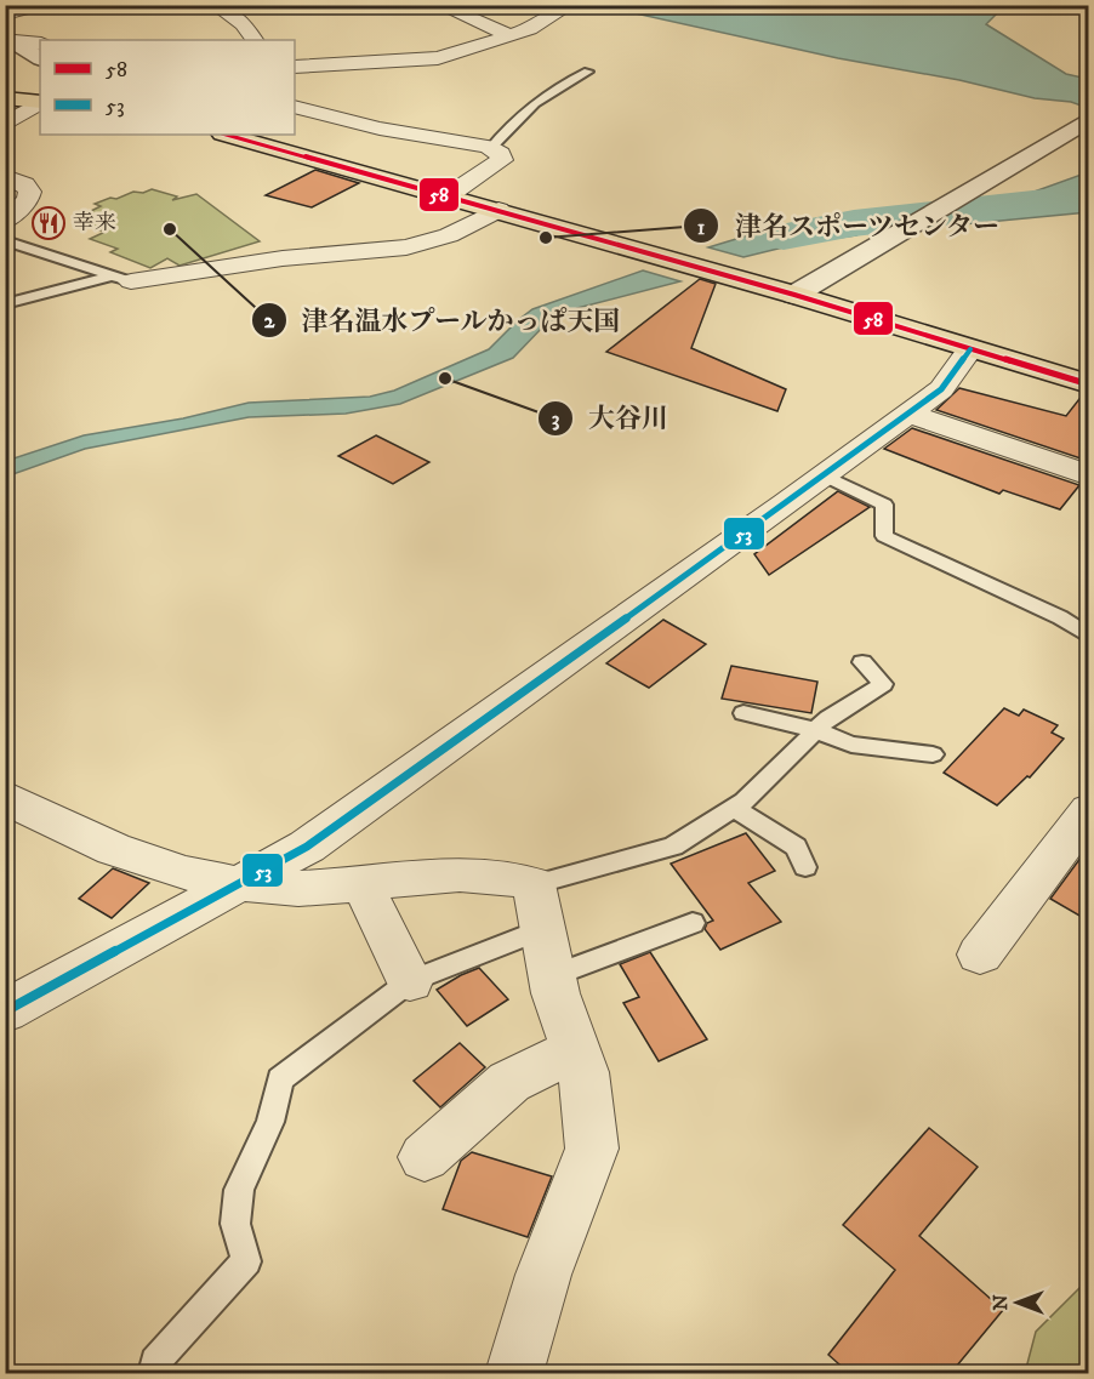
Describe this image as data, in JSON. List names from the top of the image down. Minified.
{"places":{"restaurant":["幸来"],"other":["津名温水プールかっぱ天国","津名スポーツセンター","大谷川"]},"lines":["transit line 58","transit line 53"],"legend":["58","53"],"north":"left"}
